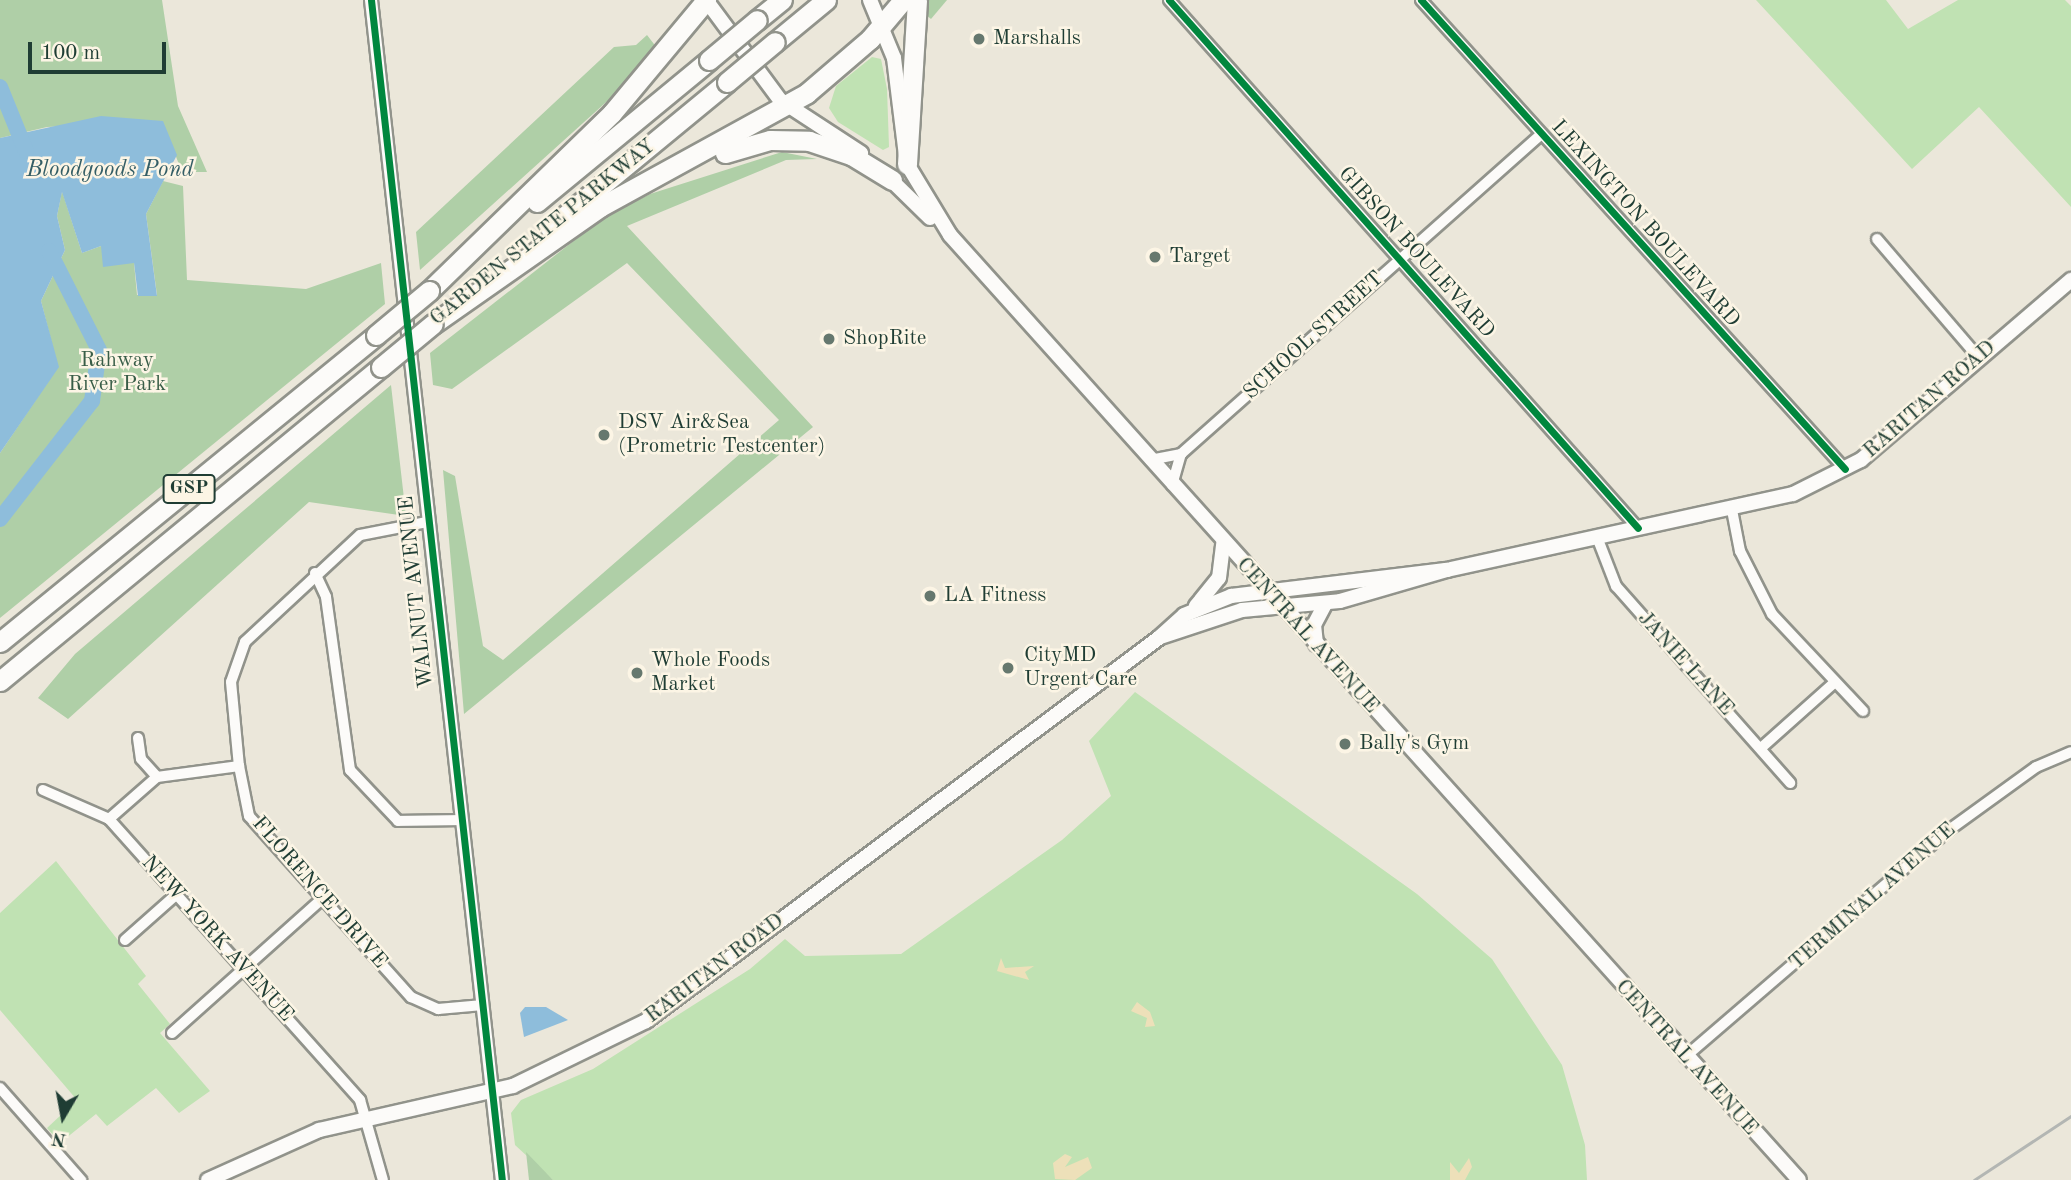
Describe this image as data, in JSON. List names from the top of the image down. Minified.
{"streets":{"highway":["GARDEN STATE PARKWAY","GSP"],"main road":["RARITAN ROAD","CENTRAL AVENUE"],"street":["LEXINGTON BOULEVARD","GIBSON BOULEVARD","SCHOOL STREET","WALNUT AVENUE","JANIE LANE","FLORENCE DRIVE","TERMINAL AVENUE","NEW YORK AVENUE"]},"crossings":[["LEXINGTON BOULEVARD","SCHOOL STREET"],["LEXINGTON BOULEVARD","RARITAN ROAD"],["GIBSON BOULEVARD","SCHOOL STREET"],["GIBSON BOULEVARD","RARITAN ROAD"],["RARITAN ROAD","WALNUT AVENUE"],["RARITAN ROAD","CENTRAL AVENUE"],["RARITAN ROAD","JANIE LANE"],["RARITAN ROAD","NEW YORK AVENUE"],["WALNUT AVENUE","FLORENCE DRIVE"],["CENTRAL AVENUE","TERMINAL AVENUE"]],"water":["Bloodgoods Pond"],"parks":["Rahway River Park"],"places":["Marshalls","Target","ShopRite","DSV Air&Sea (Prometric Testcenter)","LA Fitness","CityMD Urgent Care","Whole Foods Market","Bally's Gym"],"scale_bar":"100 m","north":"bottom"}
